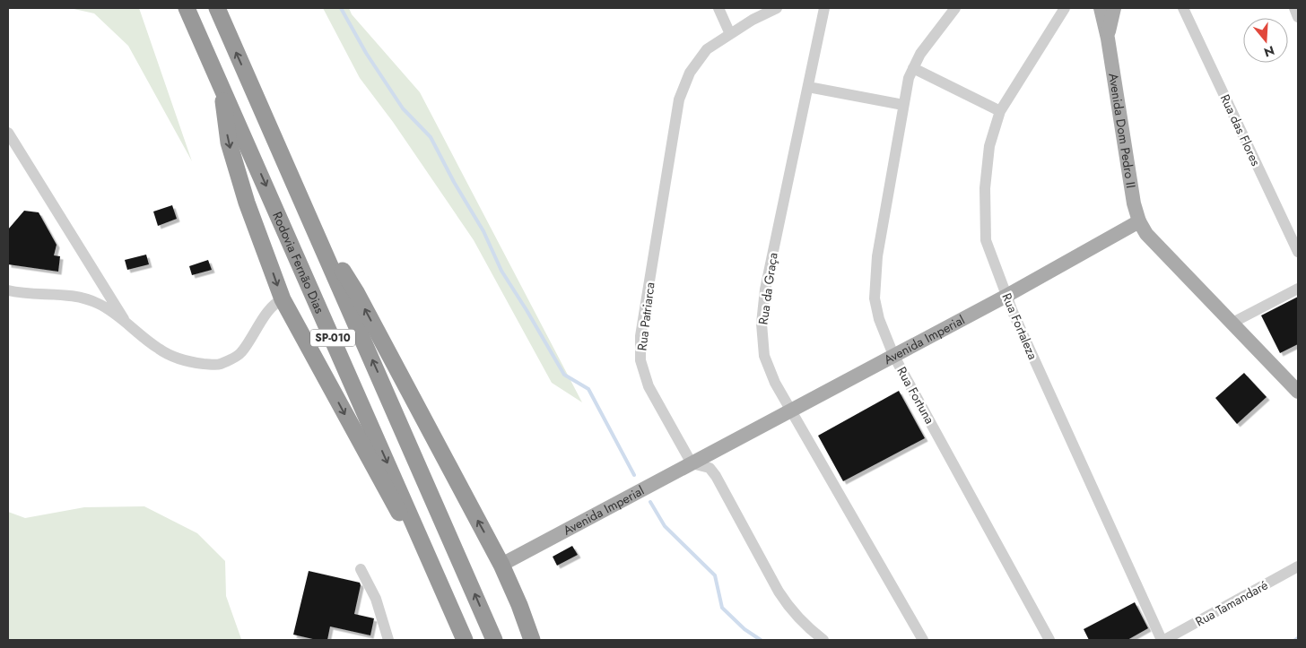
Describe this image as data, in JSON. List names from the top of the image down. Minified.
{"streets":{"highway":["Rodovia Fernão Dias","SP-010"],"main road":["Avenida Dom Pedro II","Avenida Imperial"],"street":["Rua das Flores","Rua da Graça","Rua Patriarca","Rua Fortaleza","Rua Fortuna","Rua Tamandaré"]},"crossings":[["Avenida Dom Pedro II","Avenida Imperial"],["Rua da Graça","Avenida Imperial"],["Rua Patriarca","Avenida Imperial"],["Rua Fortaleza","Avenida Imperial"],["Rua Fortaleza","Rua Tamandaré"],["Avenida Imperial","Rua Fortuna"]],"north":"bottom"}
